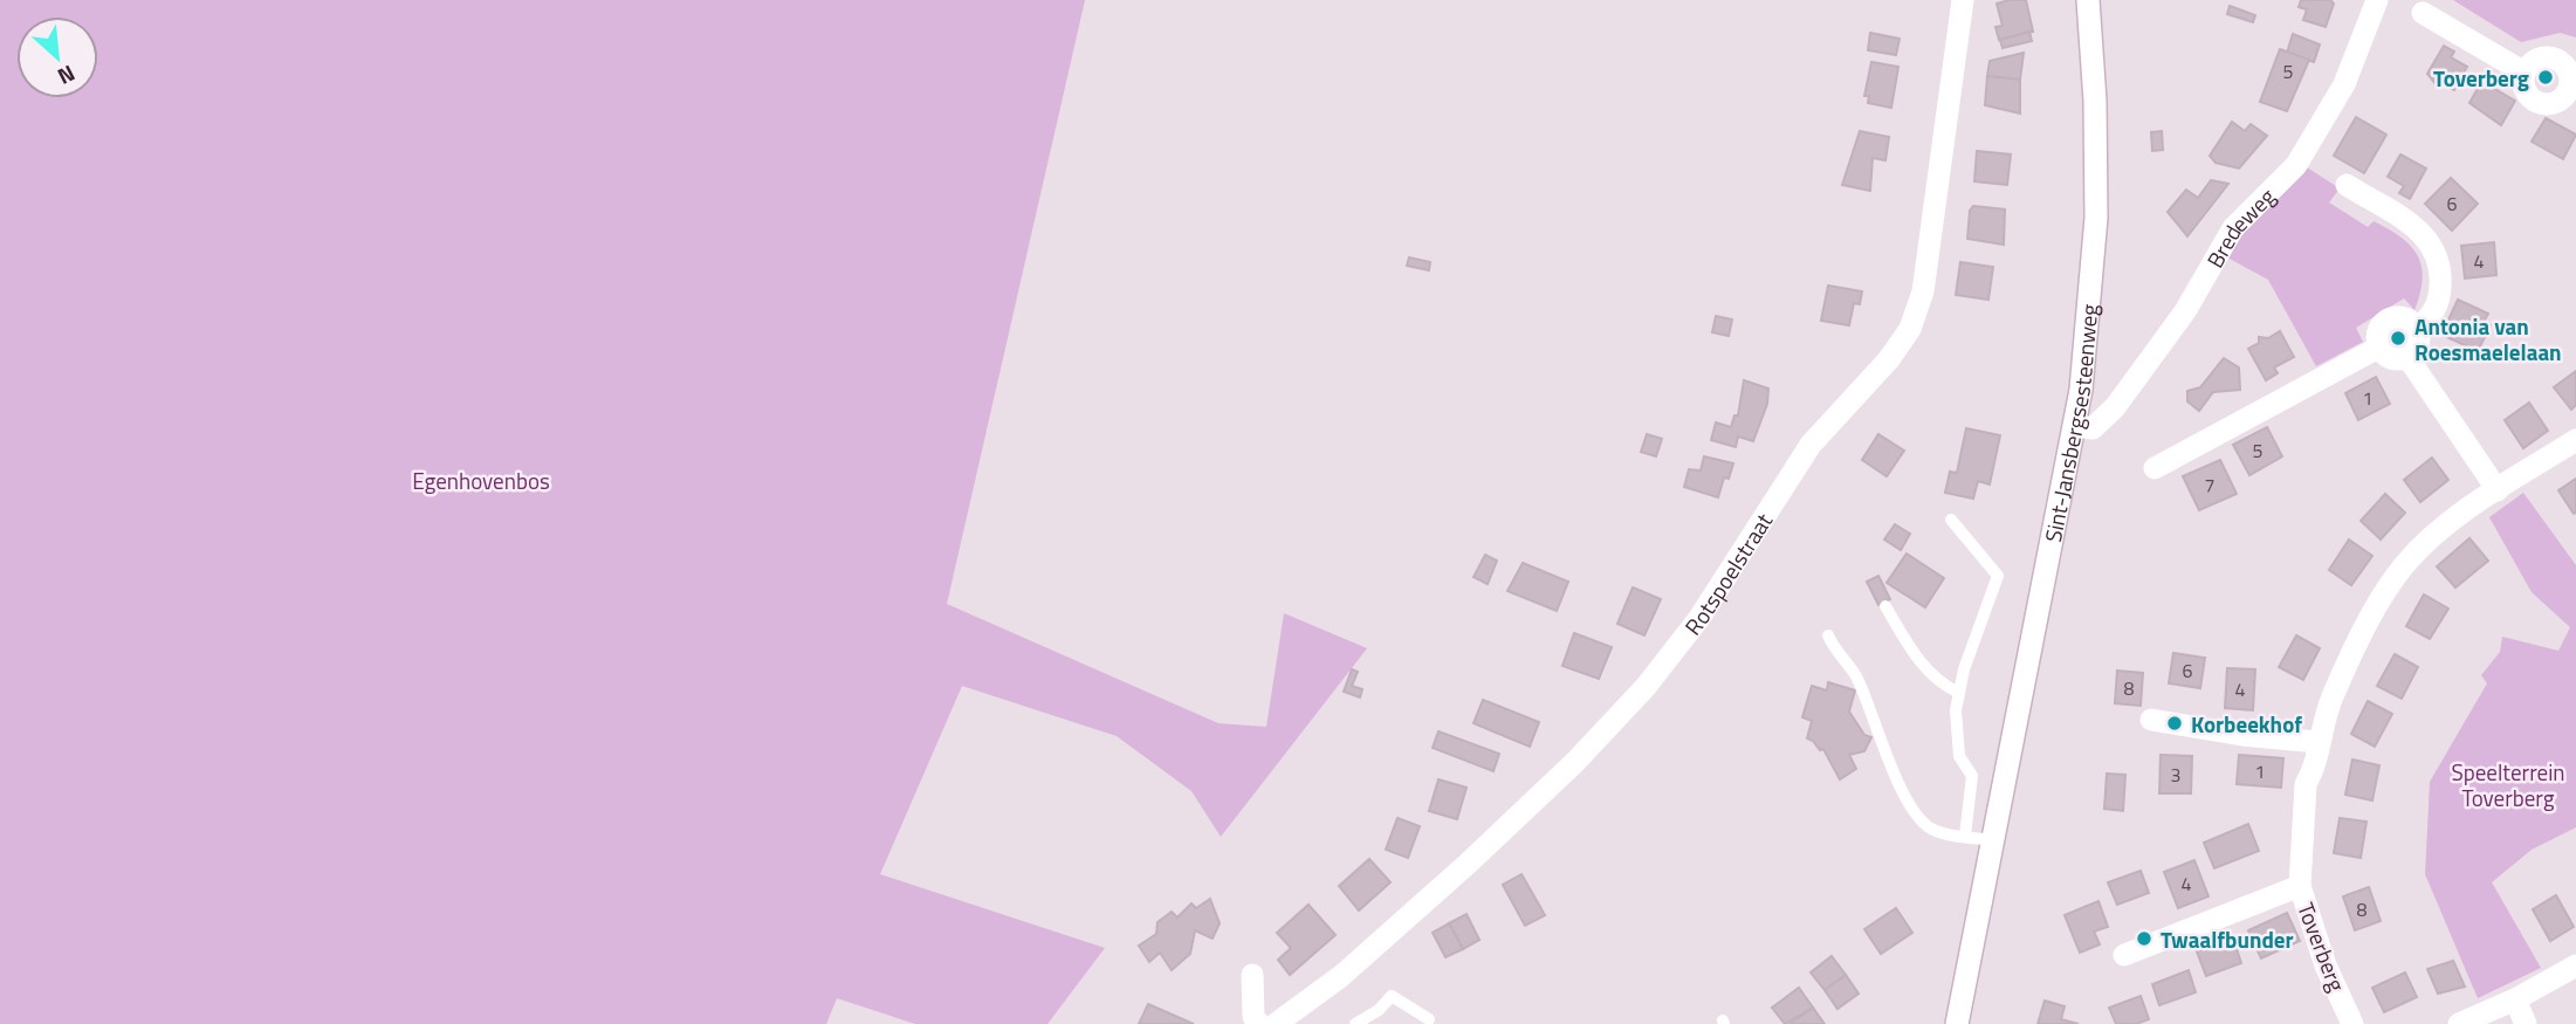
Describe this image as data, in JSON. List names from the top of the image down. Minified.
{"streets":{"street":["Bredeweg","Sint-Jansbergsesteenweg","Rotspoelstraat","Toverberg"]},"crossings":[["Bredeweg","Sint-Jansbergsesteenweg"]],"parks":["Egenhovenbos","Speelterrein Toverberg"],"places":["Toverberg","Antonia van Roesmaelelaan","Korbeekhof","Twaalfbunder"],"house_numbers":["5","6","4","1","5","7","6","8","4","1","3","4","8"],"north":"bottom right"}
